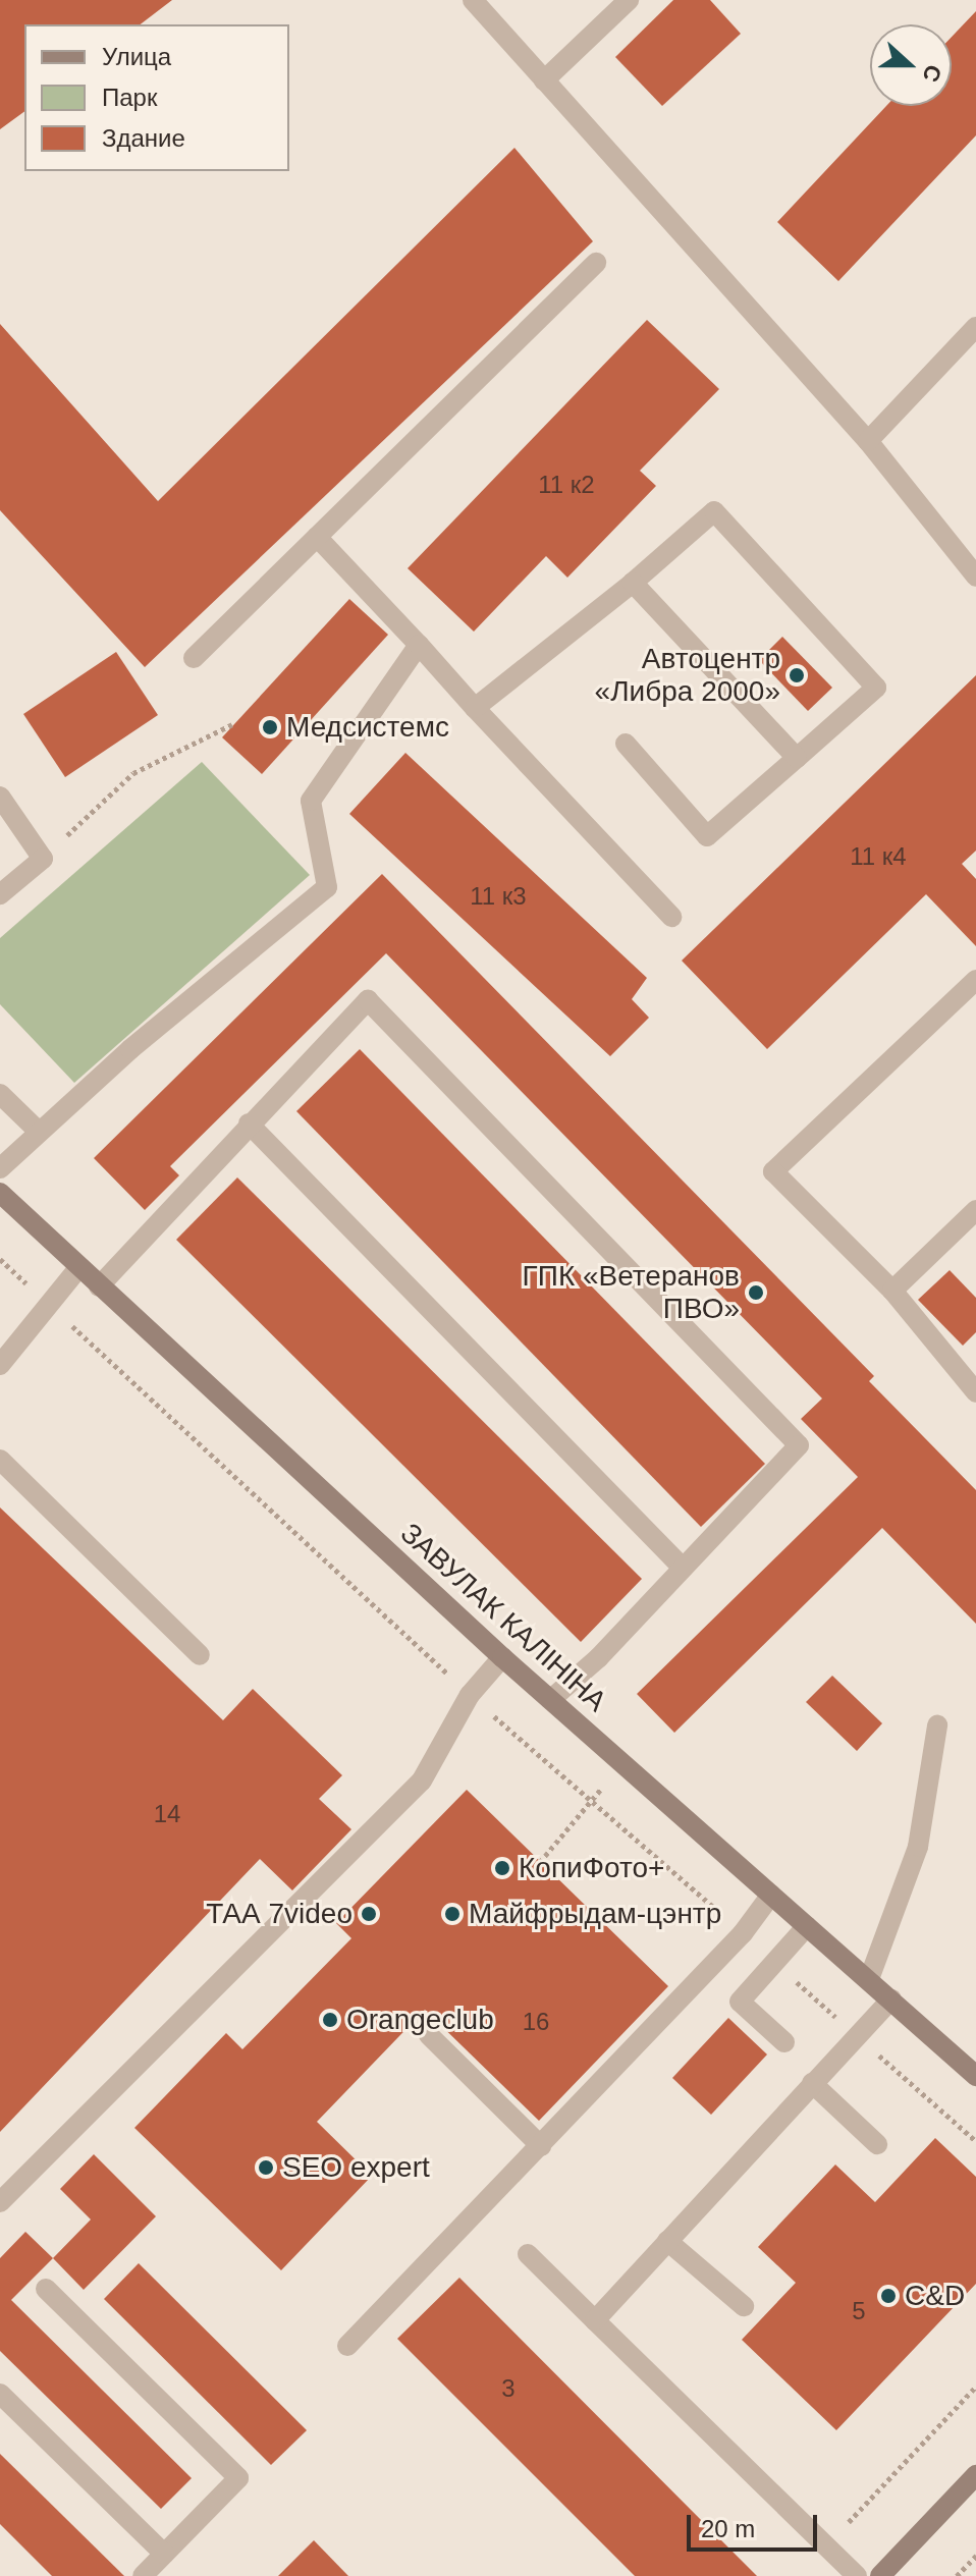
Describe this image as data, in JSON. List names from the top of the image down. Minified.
{"streets":{"street":["ЗАВУЛАК КАЛІНІНА"]},"places":["Автоцентр «Либра 2000»","Медсистемс","ГПК «Ветеранов ПВО»","КопиФото+","ТАА 7video","Майфрыдам-цэнтр","Orangeclub","SEO expert","C&D"],"house_numbers":["11 к2","11 к4","11 к3","14","16","5","3"],"legend":["Улица","Парк","Здание"],"scale_bar":"20 m","north":"right"}
